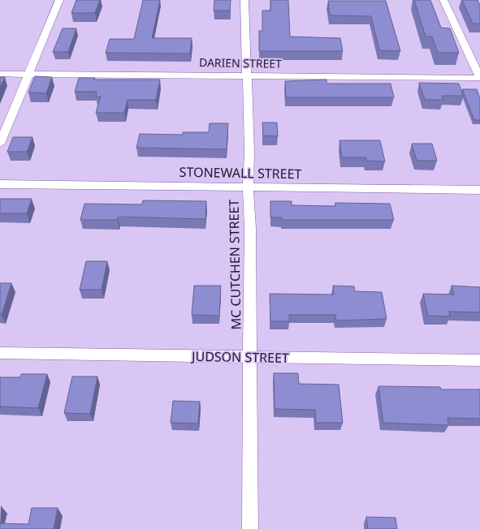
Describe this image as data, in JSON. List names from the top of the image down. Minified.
{"streets":{"street":["DARIEN STREET","STONEWALL STREET","MC CUTCHEN STREET","JUDSON STREET"]},"crossings":[["DARIEN STREET","MC CUTCHEN STREET"],["STONEWALL STREET","MC CUTCHEN STREET"],["MC CUTCHEN STREET","JUDSON STREET"]]}
